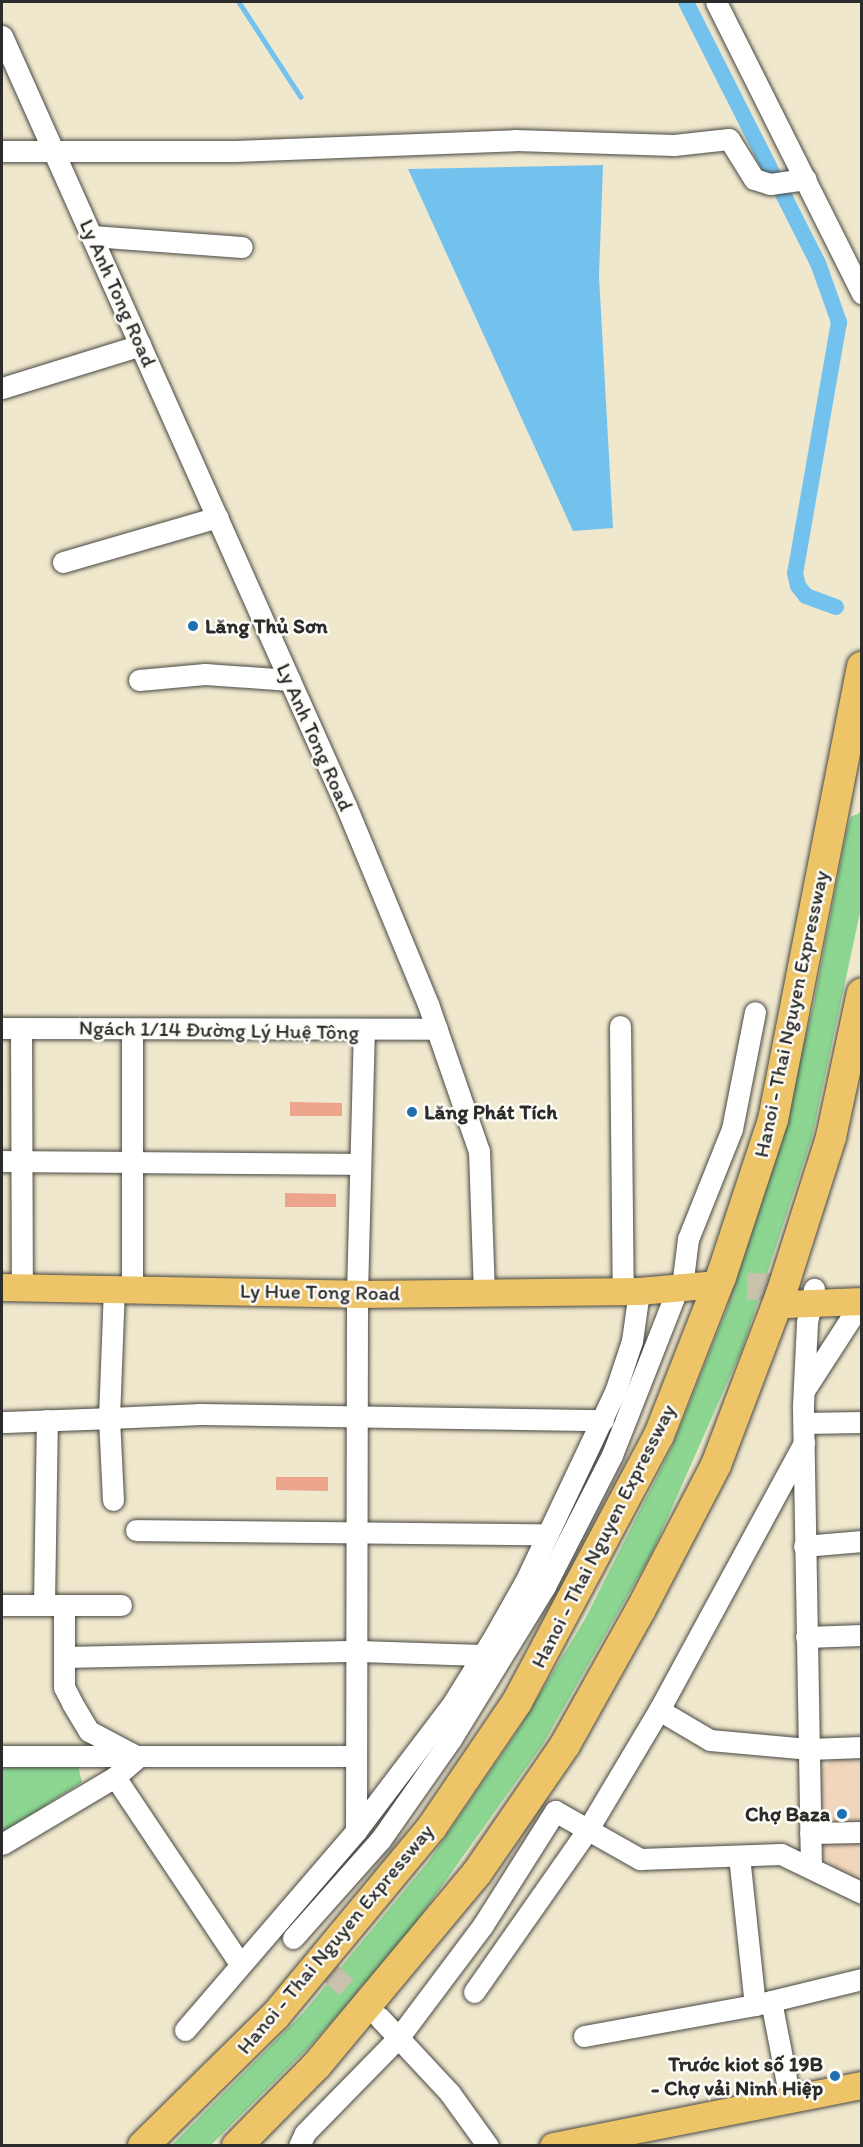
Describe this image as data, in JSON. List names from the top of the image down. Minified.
{"streets":{"highway":["Hanoi - Thai Nguyen Expressway"],"main road":["Ly Hue Tong Road"],"street":["Ly Anh Tong Road","Ngách 1/14 Đường Lý Huệ Tông"]},"crossings":[["Ly Anh Tong Road","Ngách 1/14 Đường Lý Huệ Tông"],["Ly Anh Tong Road","Ly Hue Tong Road"]],"places":["Lăng Thủ Sơn","Lăng Phát Tích","Chợ Baza","Trước kiot số 19B - Chợ vải Ninh Hiệp"]}
